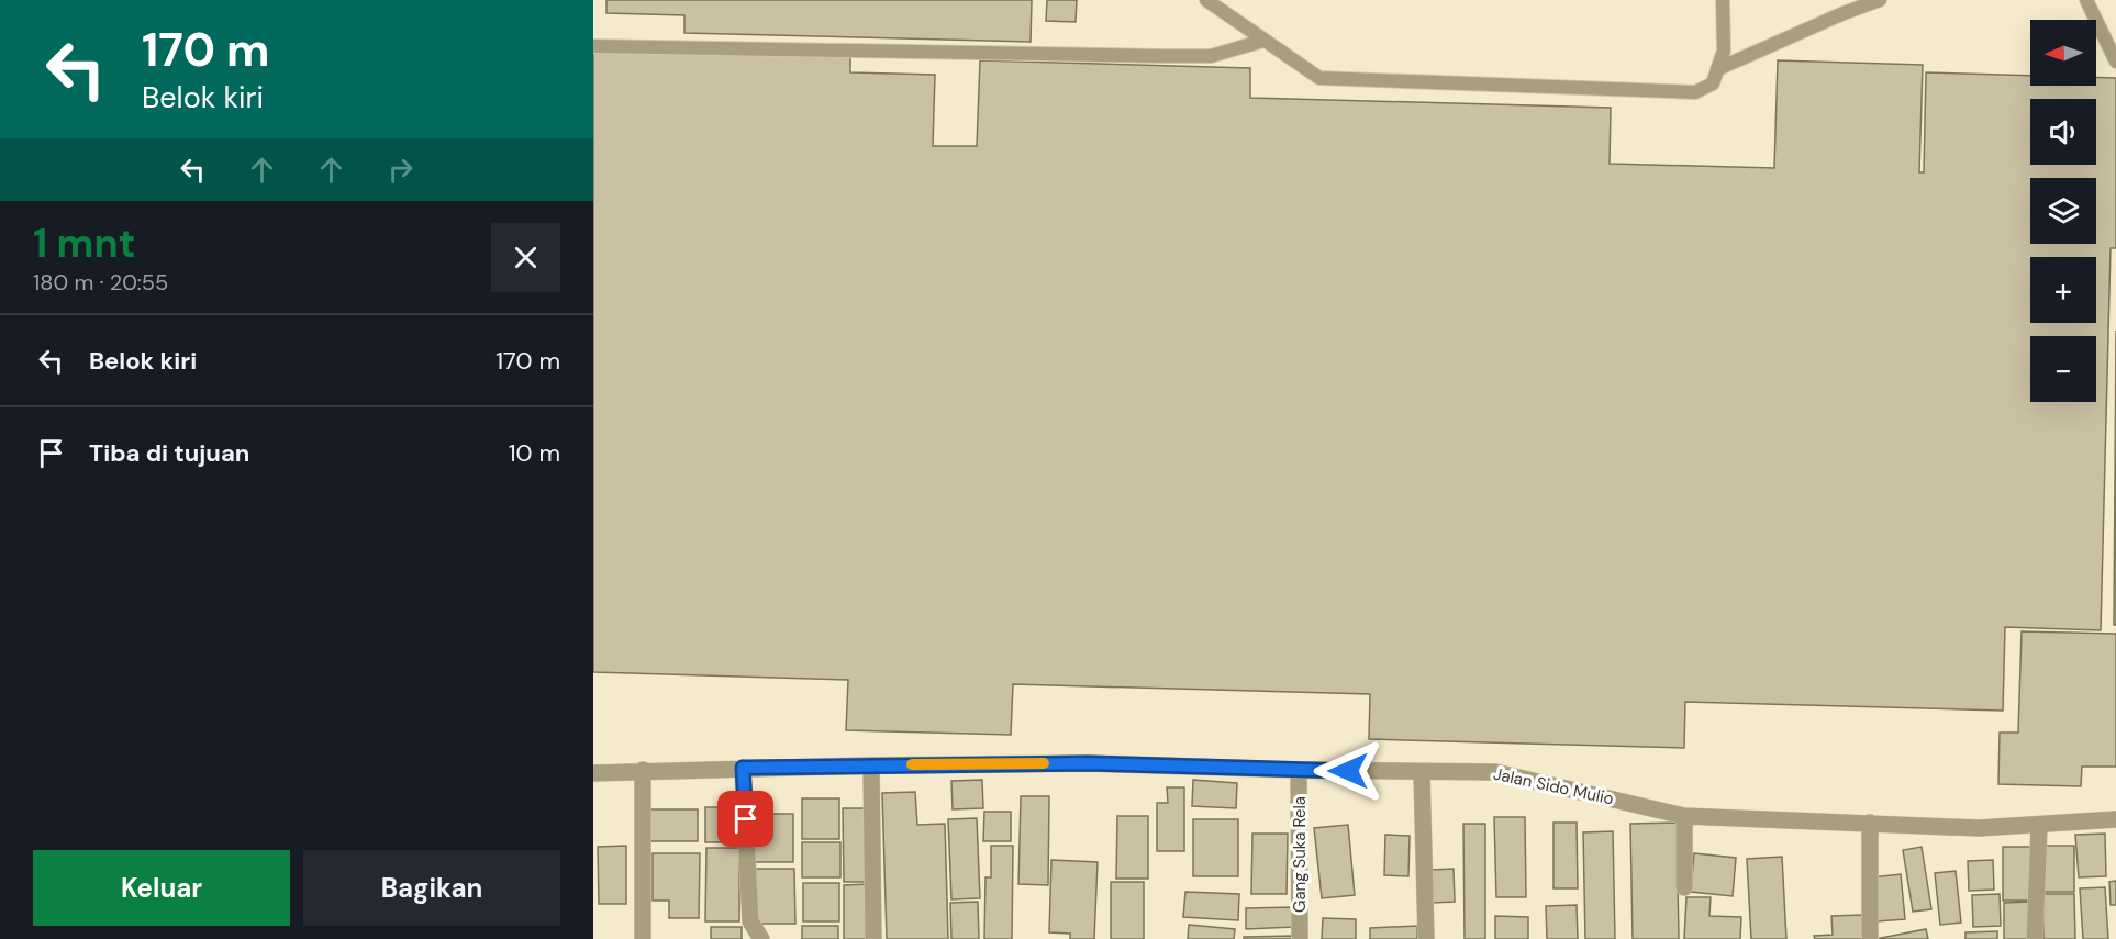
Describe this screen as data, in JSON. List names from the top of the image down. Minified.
{"streets":{"street":["Jalan Sido Mulio","Gang Suka Rela"]},"crossings":[["Jalan Sido Mulio","Gang Suka Rela"]],"north":"left","page":{"turn":["170 m","Belok kiri"],"map_buttons":["+","−"],"heading":["1 mnt","180 m · 20:55"],"list":[{"name":"Belok kiri","value":"170 m"},{"name":"Tiba di tujuan","value":"10 m"}],"buttons":["Keluar","Bagikan"]}}
